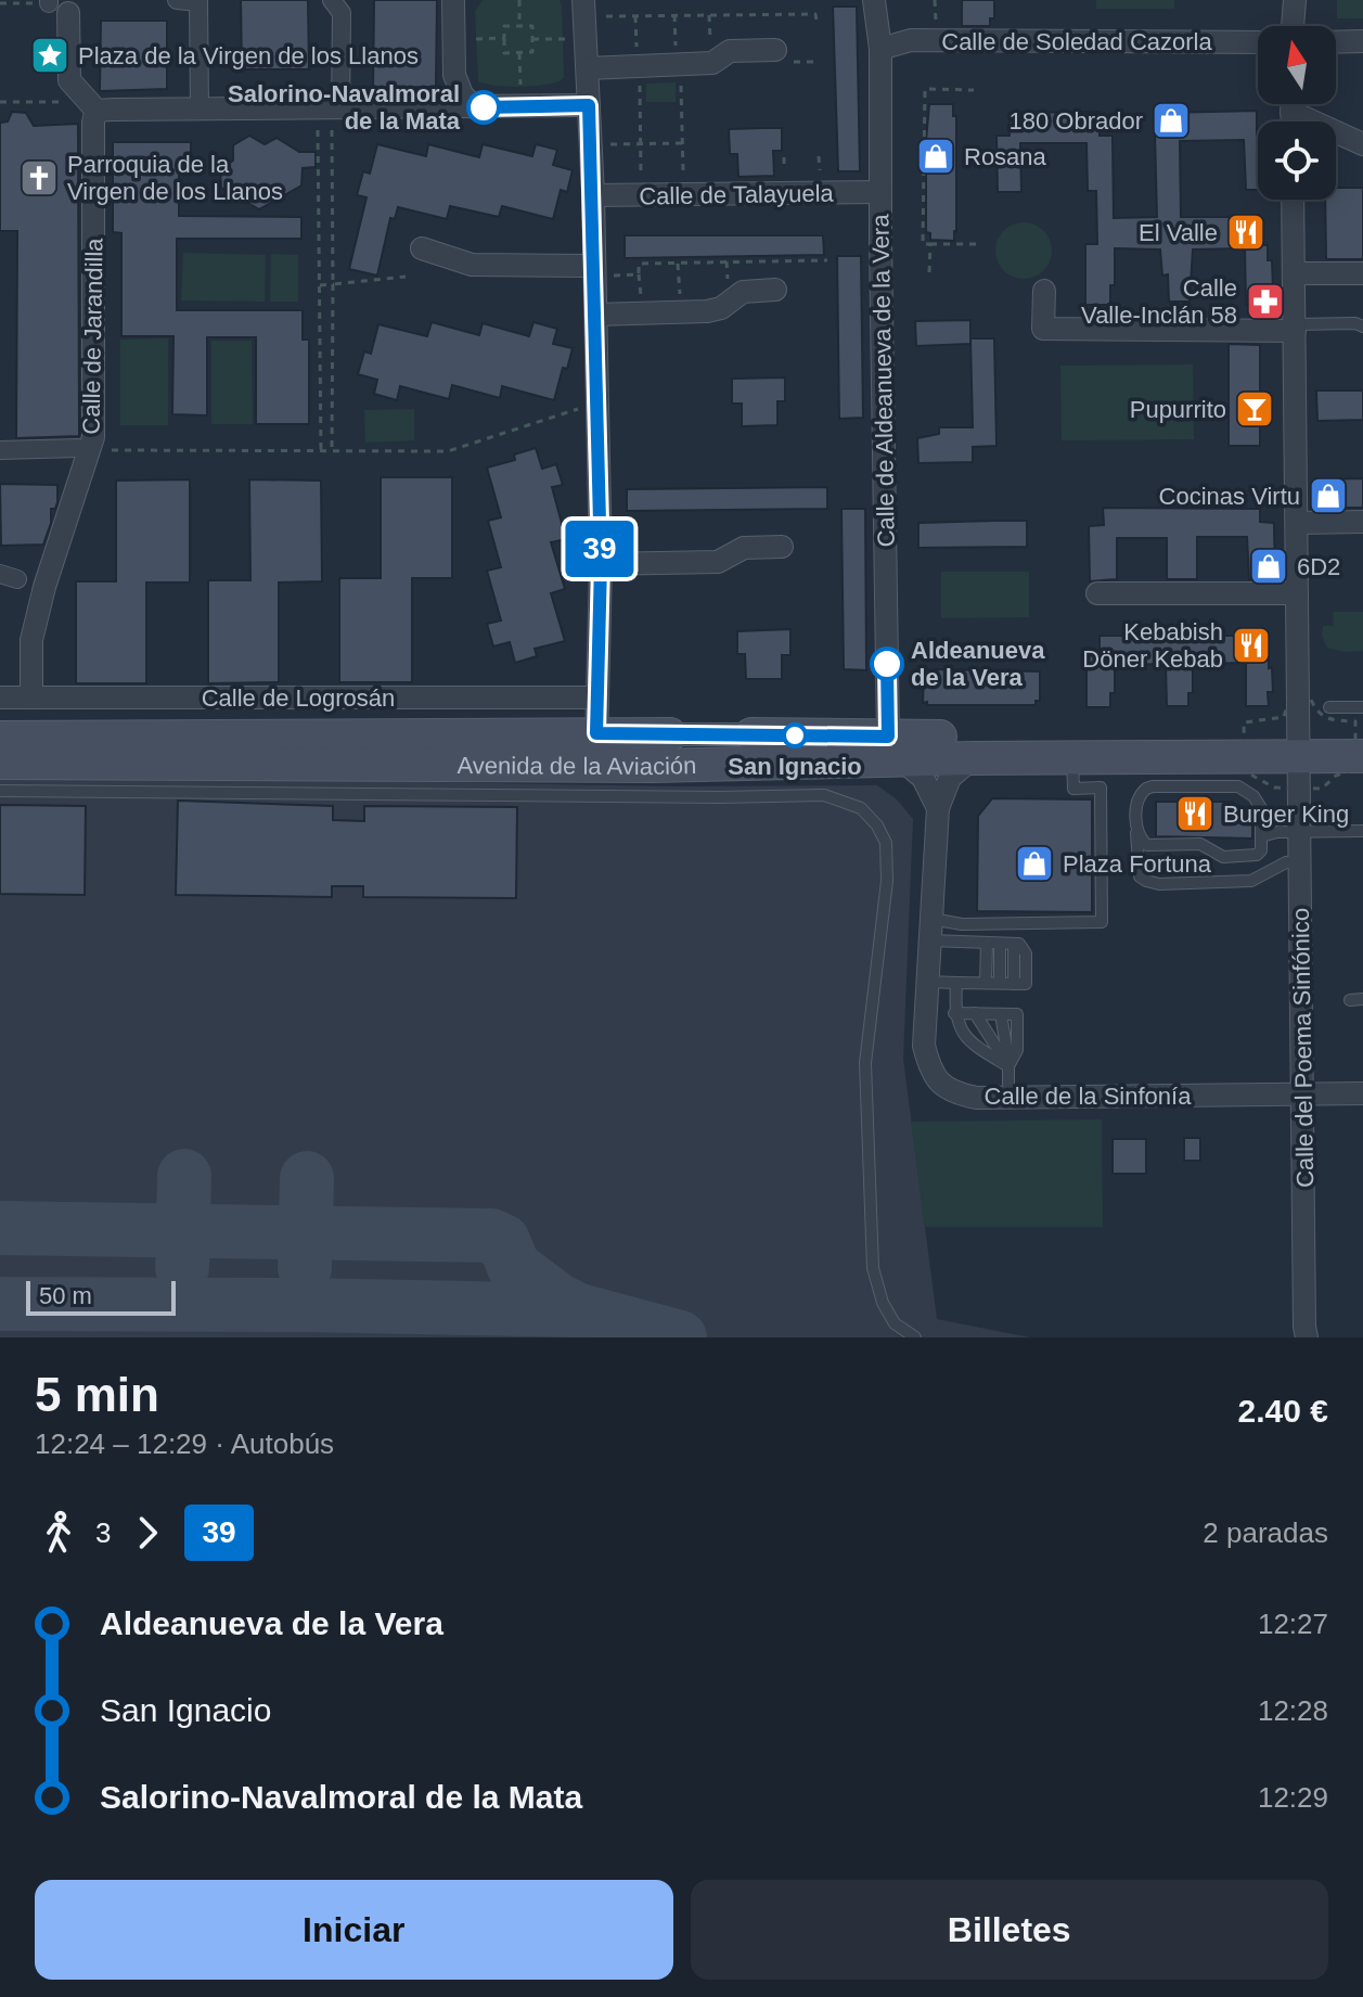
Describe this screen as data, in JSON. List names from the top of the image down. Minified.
{"streets":{"main road":["Avenida de la Aviación"],"street":["Calle de Soledad Cazorla","Calle de Talayuela","Calle de Jarandilla","Calle de Aldeanueva de la Vera","Calle de Logrosán","Calle del Poema Sinfónico","Calle de la Sinfonía"]},"crossings":[["Calle de Soledad Cazorla","Calle de Aldeanueva de la Vera"],["Calle de Talayuela","Calle de Aldeanueva de la Vera"],["Calle de Jarandilla","Calle de Logrosán"],["Calle de Aldeanueva de la Vera","Avenida de la Aviación"],["Avenida de la Aviación","Calle del Poema Sinfónico"],["Avenida de la Aviación","Calle de la Sinfonía"],["Calle del Poema Sinfónico","Calle de la Sinfonía"]],"places":{"place":["Plaza de la Virgen de los Llanos"],"other":["Salorino-Navalmoral de la Mata","Aldeanueva de la Vera","San Ignacio"],"shop":["180 Obrador","Rosana","Cocinas Virtu","6D2","Plaza Fortuna"],"church":["Parroquia de la Virgen de los Llanos"],"restaurant":["El Valle","Kebabish Döner Kebab","Burger King"],"pharmacy":["Calle Valle-Inclán 58"],"bar":["Pupurrito"]},"lines":["bus line 39"],"scale_bar":"50 m","north":"top","page":{"on_map":"39","scale":"50 m","heading":["5 min","12:24 – 12:29 · Autobús","2.40 €"],"legs":["3","39","2 paradas"],"list":[{"name":"Aldeanueva de la Vera","value":"12:27"},{"name":"San Ignacio","value":"12:28"},{"name":"Salorino-Navalmoral de la Mata","value":"12:29"}],"buttons":["Iniciar","Billetes"]}}
